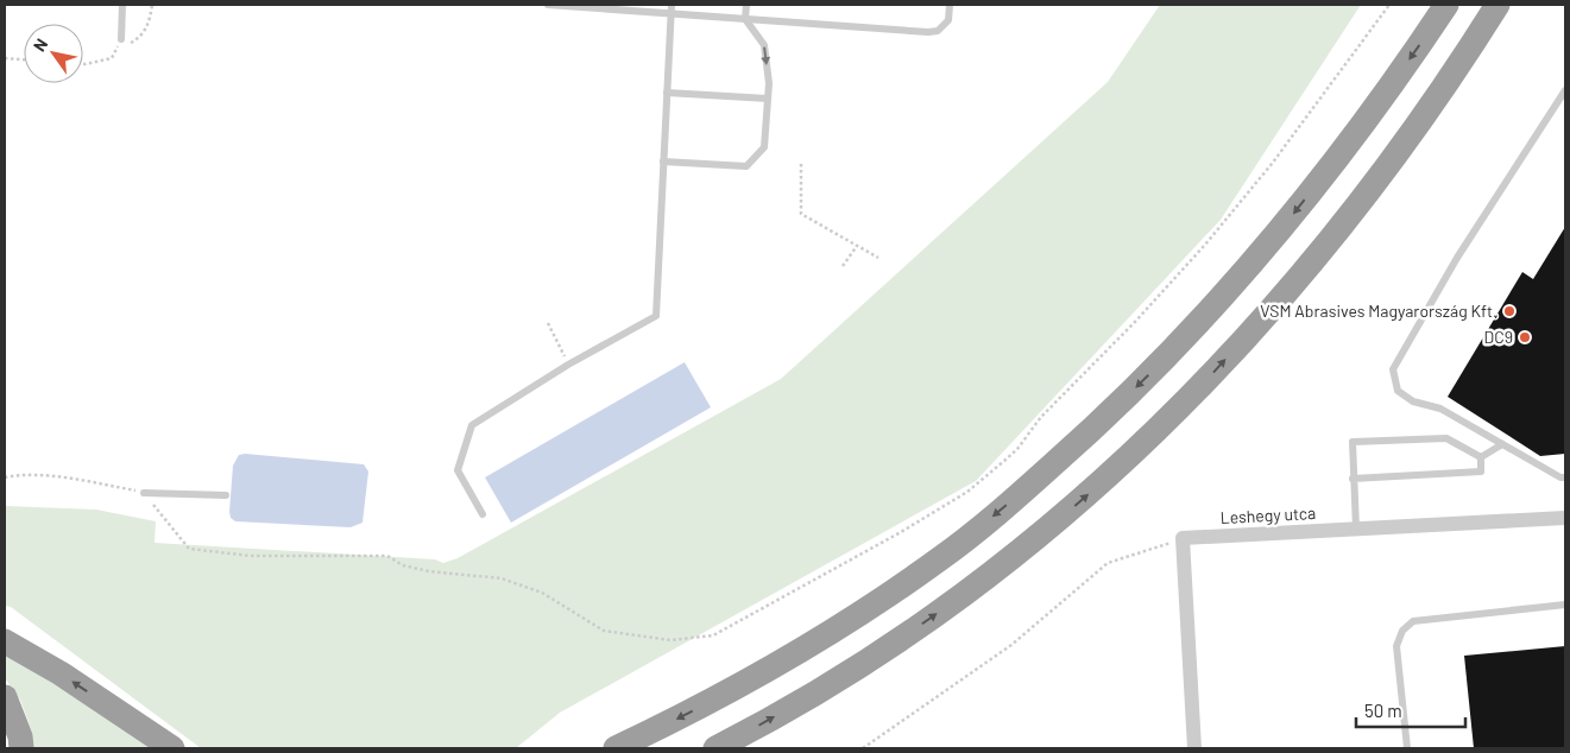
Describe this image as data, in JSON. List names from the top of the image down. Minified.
{"streets":{"street":["Leshegy utca"]},"places":["VSM Abrasives Magyarország Kft.","DC9"],"scale_bar":"50 m","north":"top left"}
